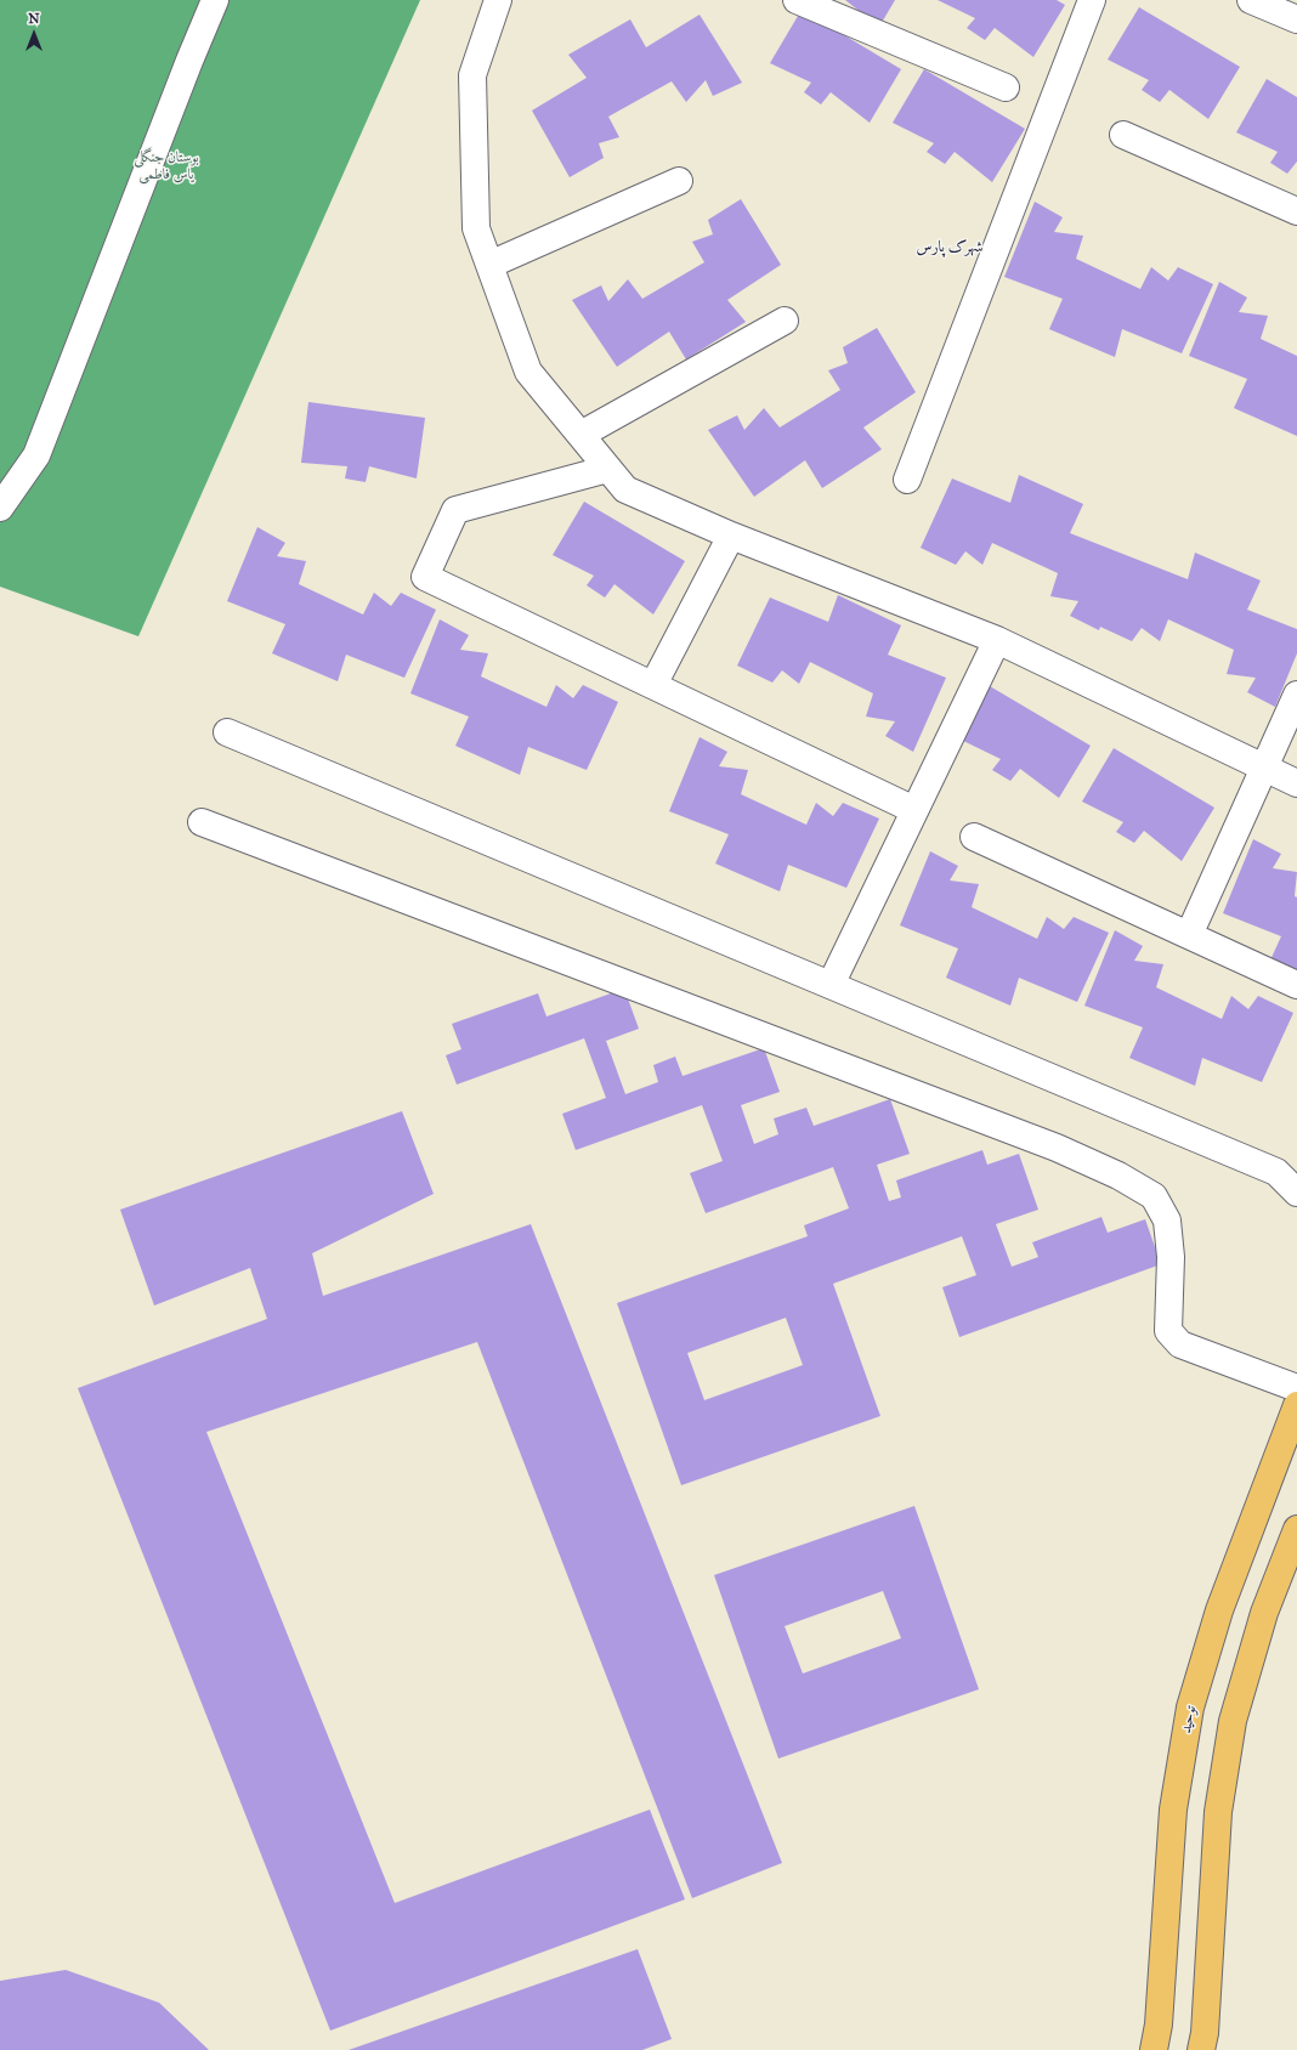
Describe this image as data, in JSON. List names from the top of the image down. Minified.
{"streets":{"main road":["توحید"]},"districts":["شهرک پارس"],"parks":["بوستان جنگلی یاس فاطمی"],"north":"top"}
